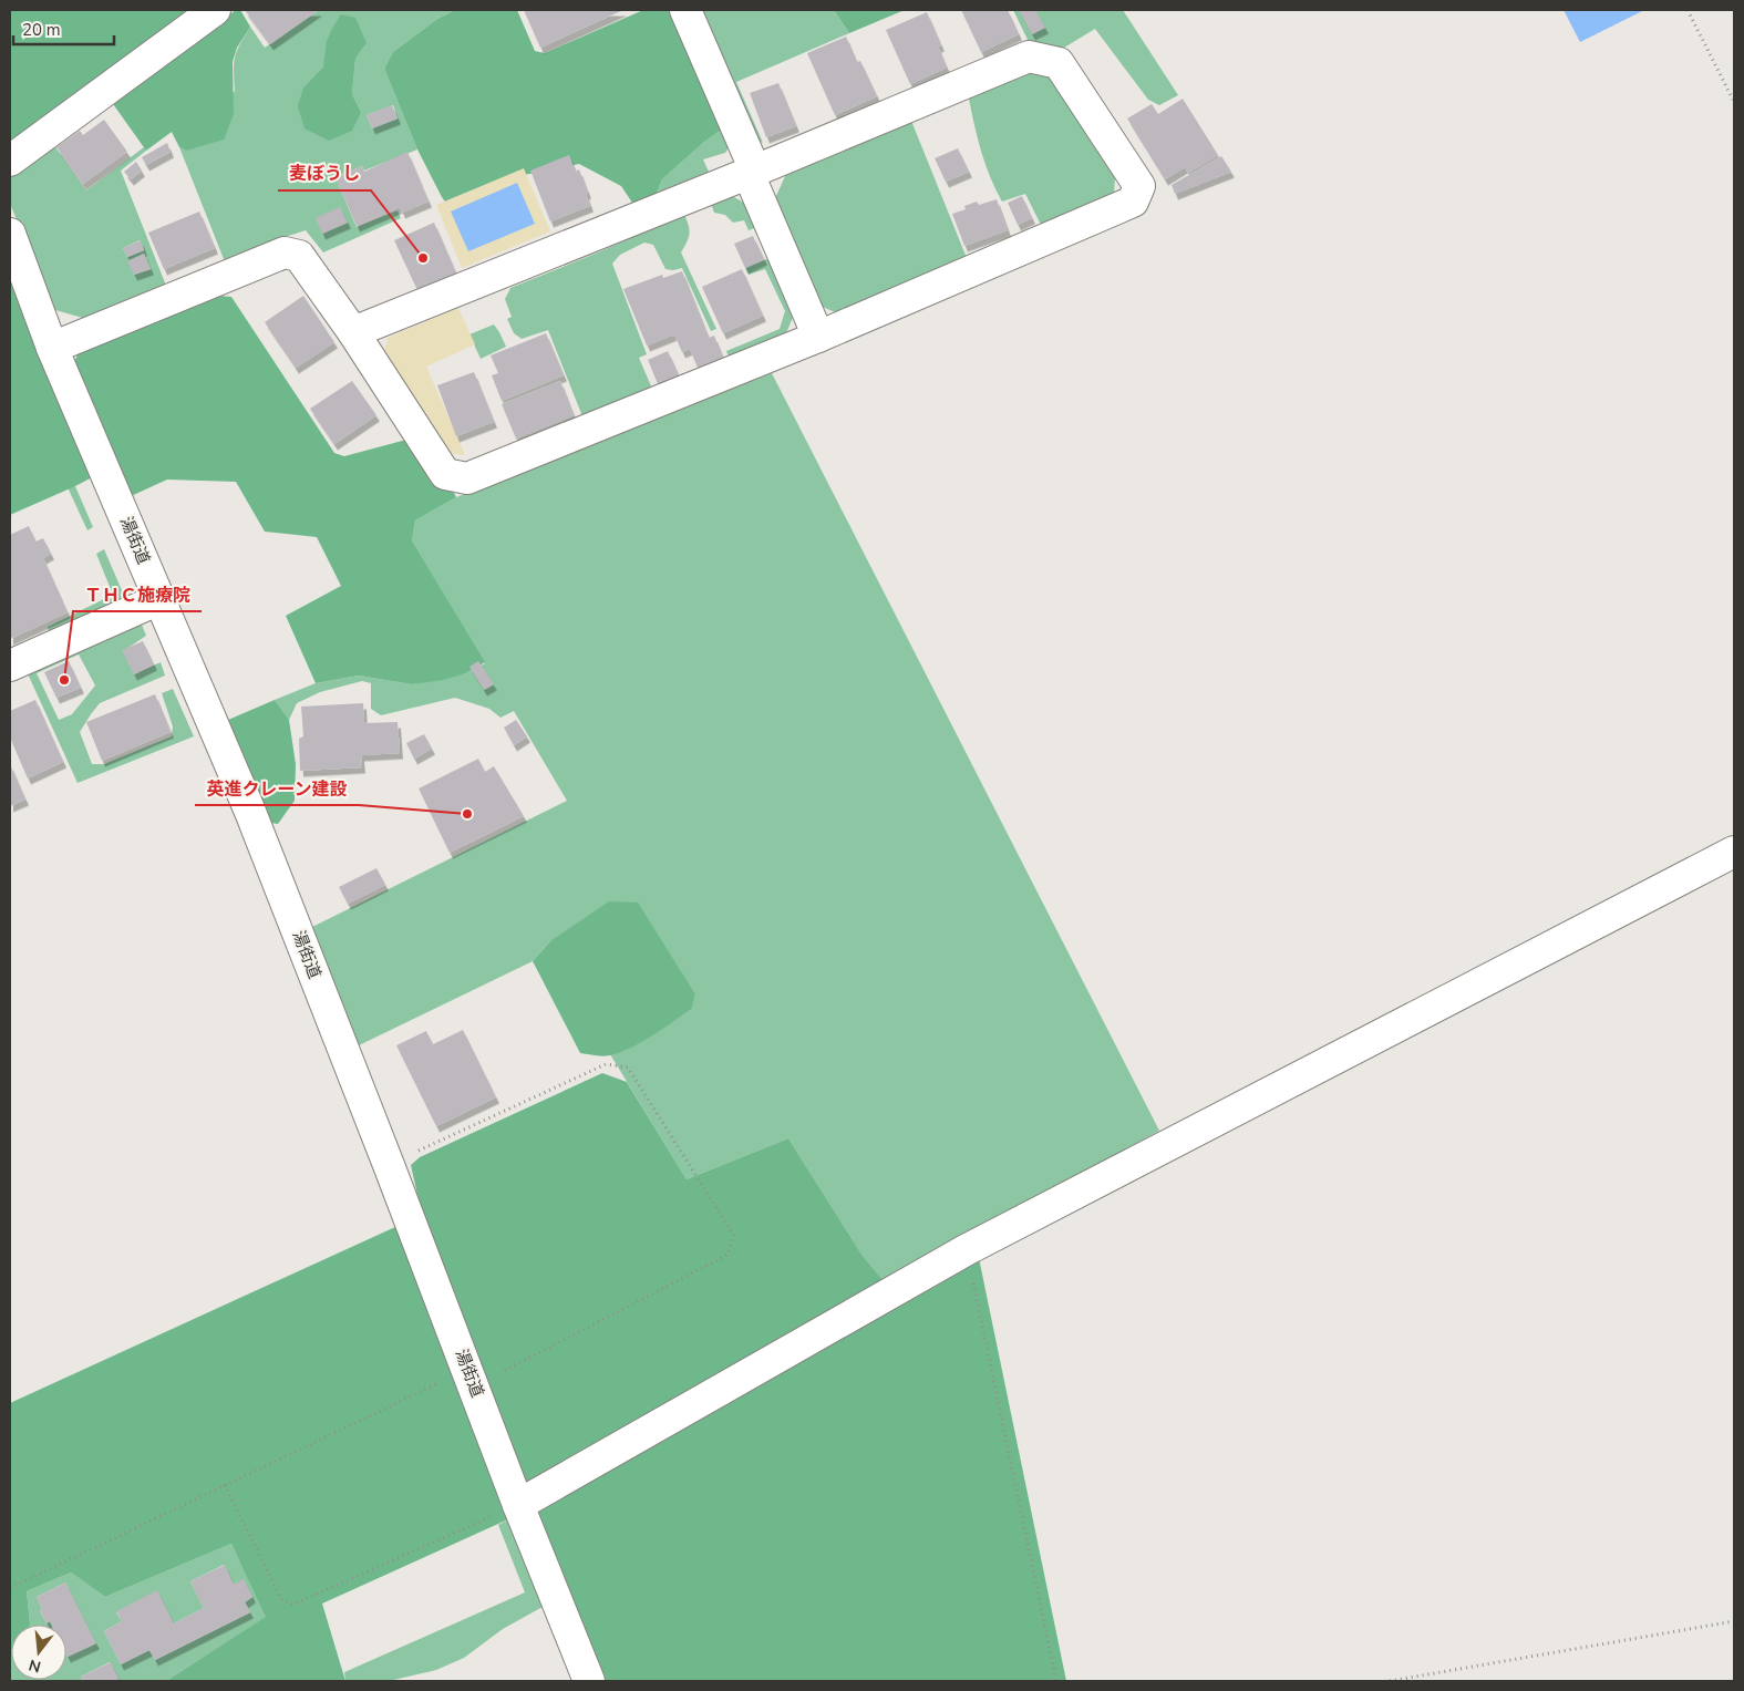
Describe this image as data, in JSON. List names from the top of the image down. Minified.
{"streets":{"street":["湯街道"]},"places":["麦ぼうし","ＴＨＣ施療院","英進クレーン建設"],"scale_bar":"20 m","north":"bottom"}
